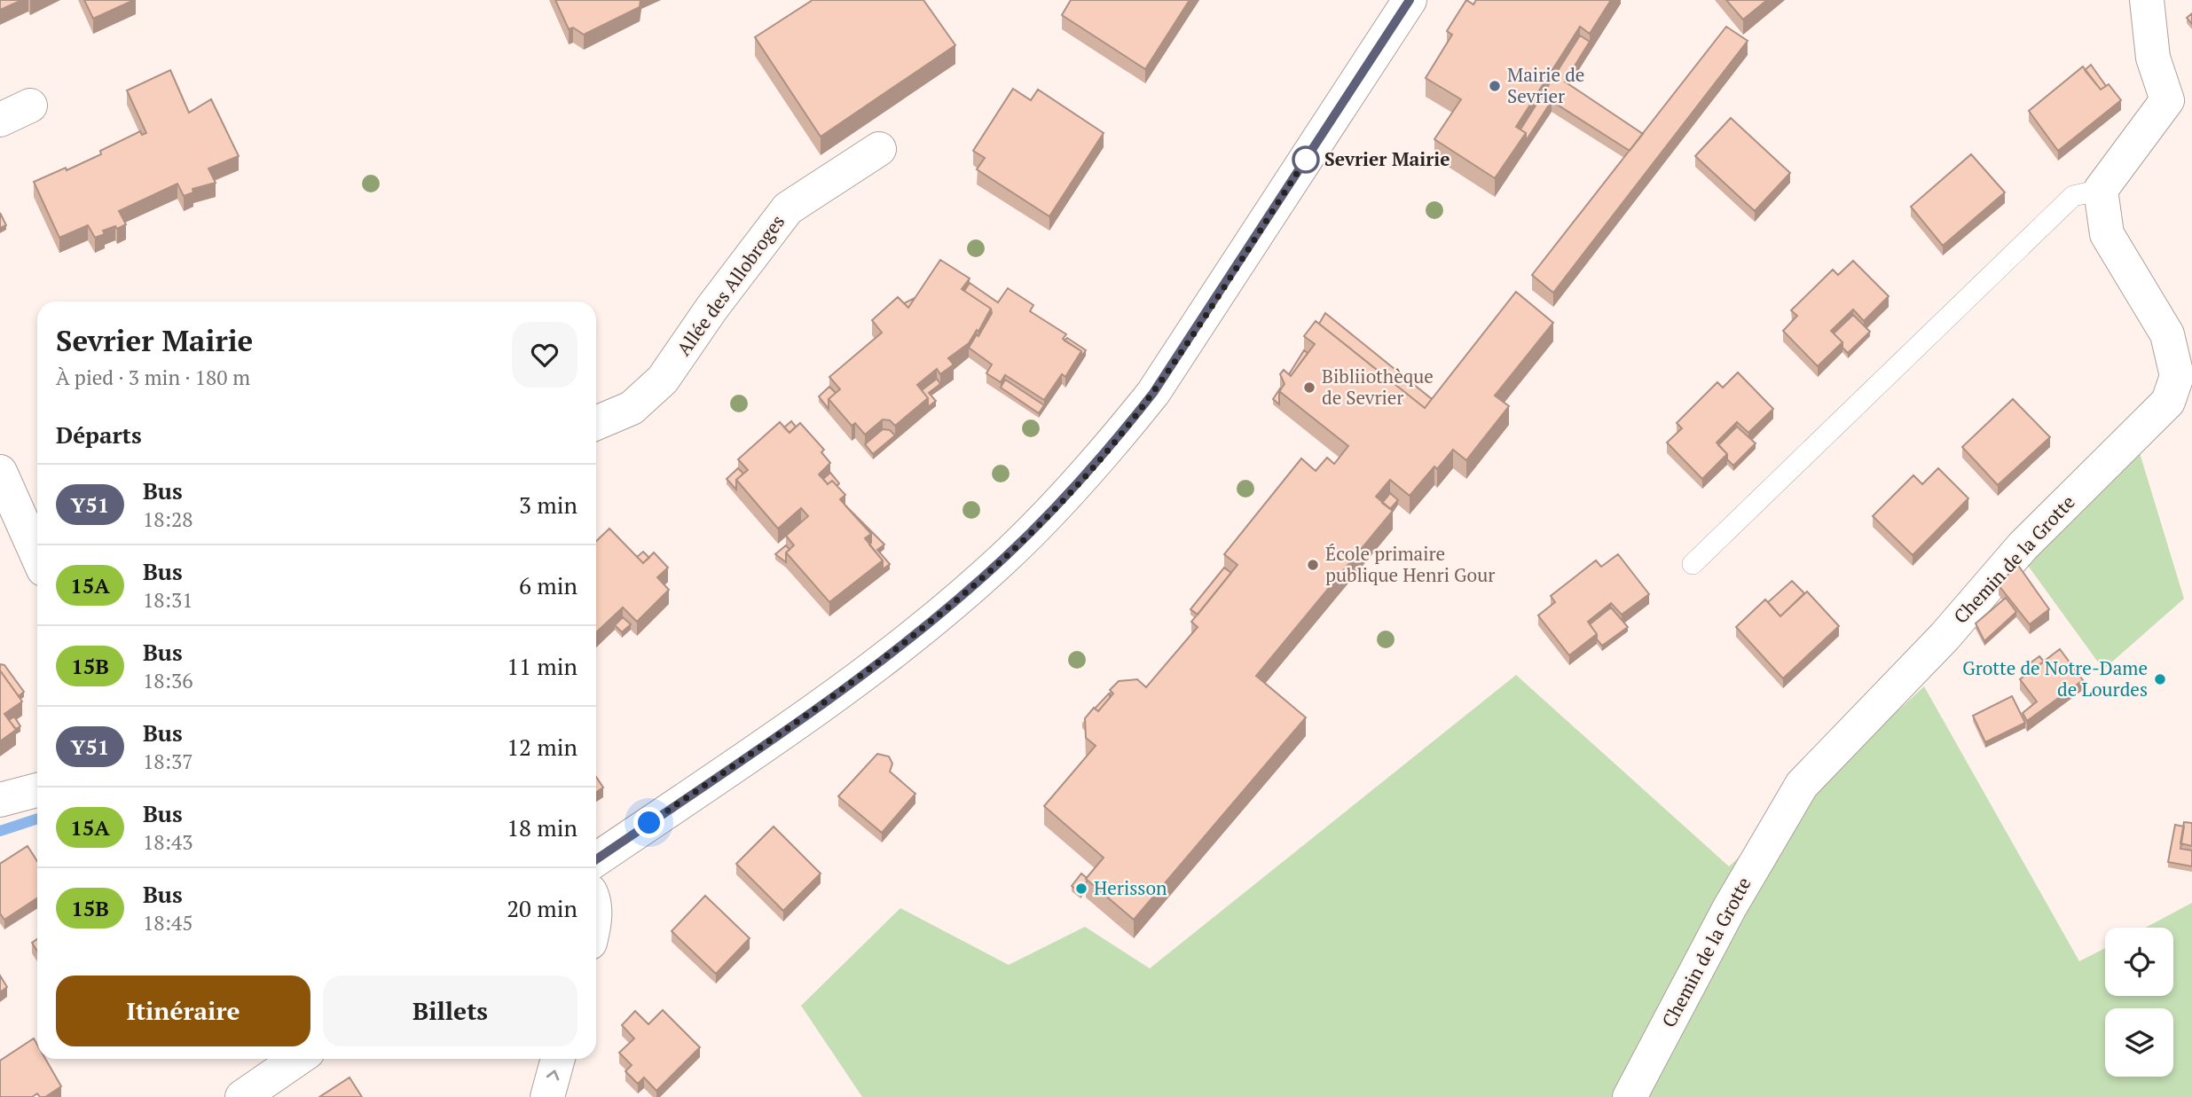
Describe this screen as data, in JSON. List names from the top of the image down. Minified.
{"streets":{"street":["Allée des Allobroges","Chemin de la Grotte"]},"places":["Mairie de Sevrier","Sevrier Mairie","Bibliiothèque de Sevrier","École primaire publique Henri Gour","Grotte de Notre-Dame de Lourdes","Herisson"],"lines":["bus line Y51"],"page":{"heading":[["Sevrier Mairie","À pied · 3 min · 180 m"],"Départs"],"list":[{"mark":"Y51","name":"Bus","note":"18:28","value":"3 min"},{"mark":"15A","name":"Bus","note":"18:31","value":"6 min"},{"mark":"15B","name":"Bus","note":"18:36","value":"11 min"},{"mark":"Y51","name":"Bus","note":"18:37","value":"12 min"},{"mark":"15A","name":"Bus","note":"18:43","value":"18 min"},{"mark":"15B","name":"Bus","note":"18:45","value":"20 min"}],"buttons":["Itinéraire","Billets"]}}
